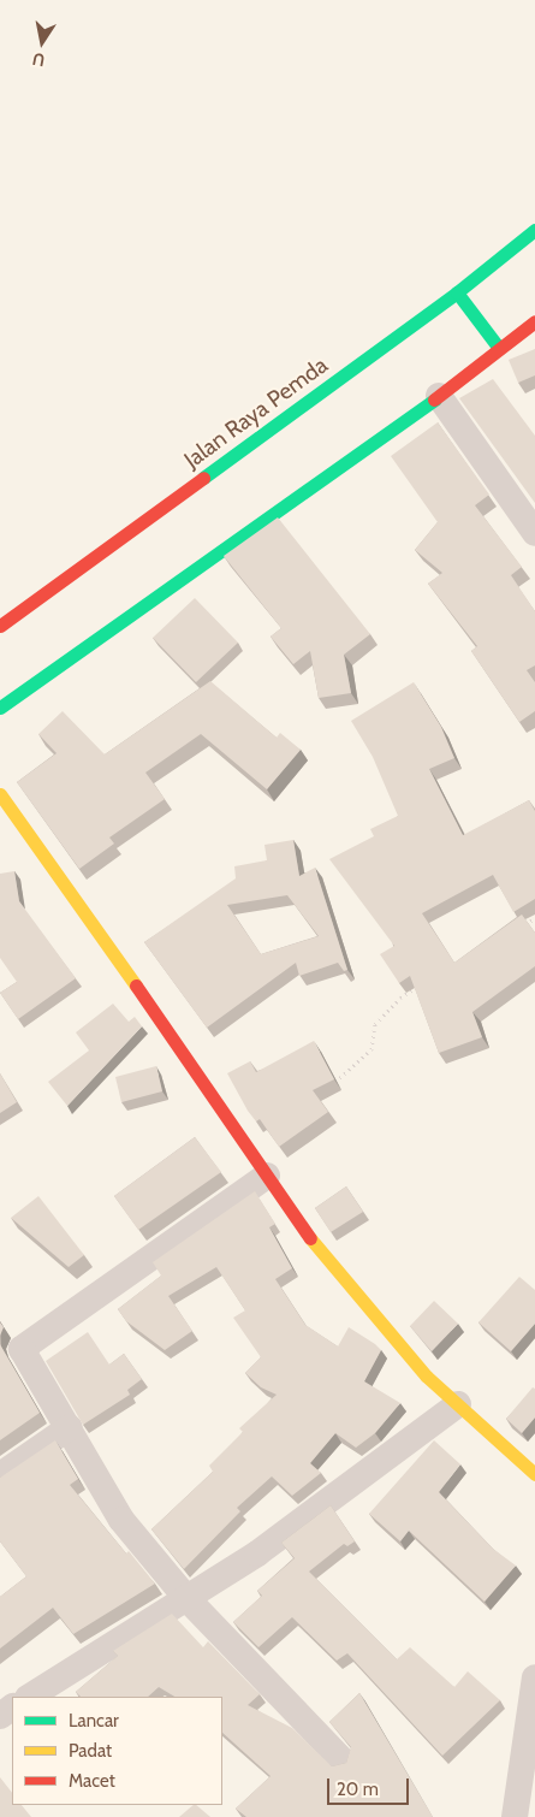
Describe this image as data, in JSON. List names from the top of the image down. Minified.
{"streets":{"street":["Jalan Raya Pemda"]},"legend":["Lancar","Padat","Macet"],"scale_bar":"20 m","north":"bottom"}
